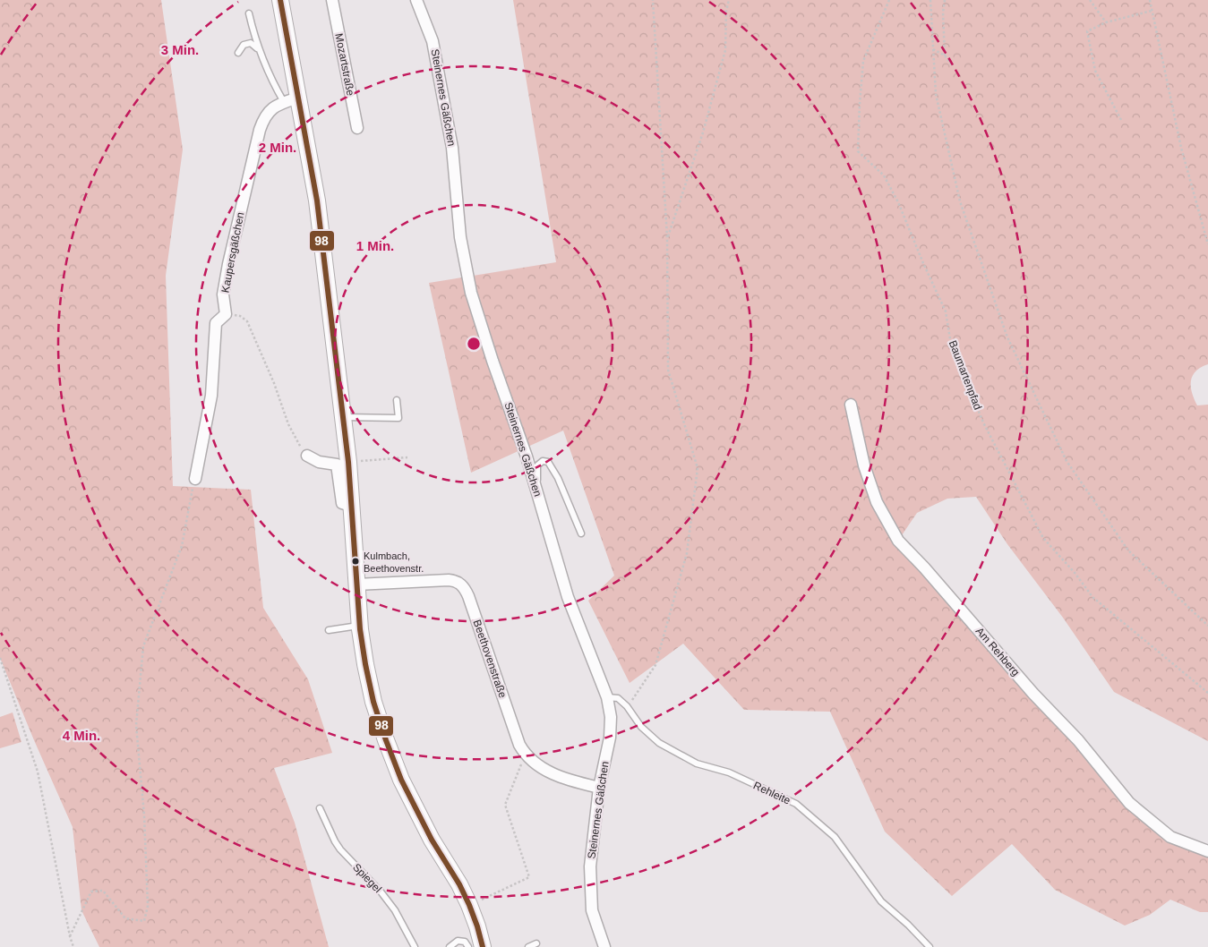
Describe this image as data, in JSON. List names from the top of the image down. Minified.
{"streets":{"street":["Mozartstraße","Steinernes Gäßchen","Kaupersgäßchen","Am Rehberg","Beethovenstraße"],"lane":["Rehleite","Spiegel"],"path":["Baumartenpfad"]},"crossings":[["Steinernes Gäßchen","Rehleite"]],"places":["Kulmbach, Beethovenstr."],"lines":["transit line 98"],"rings":["3 Min.","2 Min.","1 Min.","4 Min."]}
